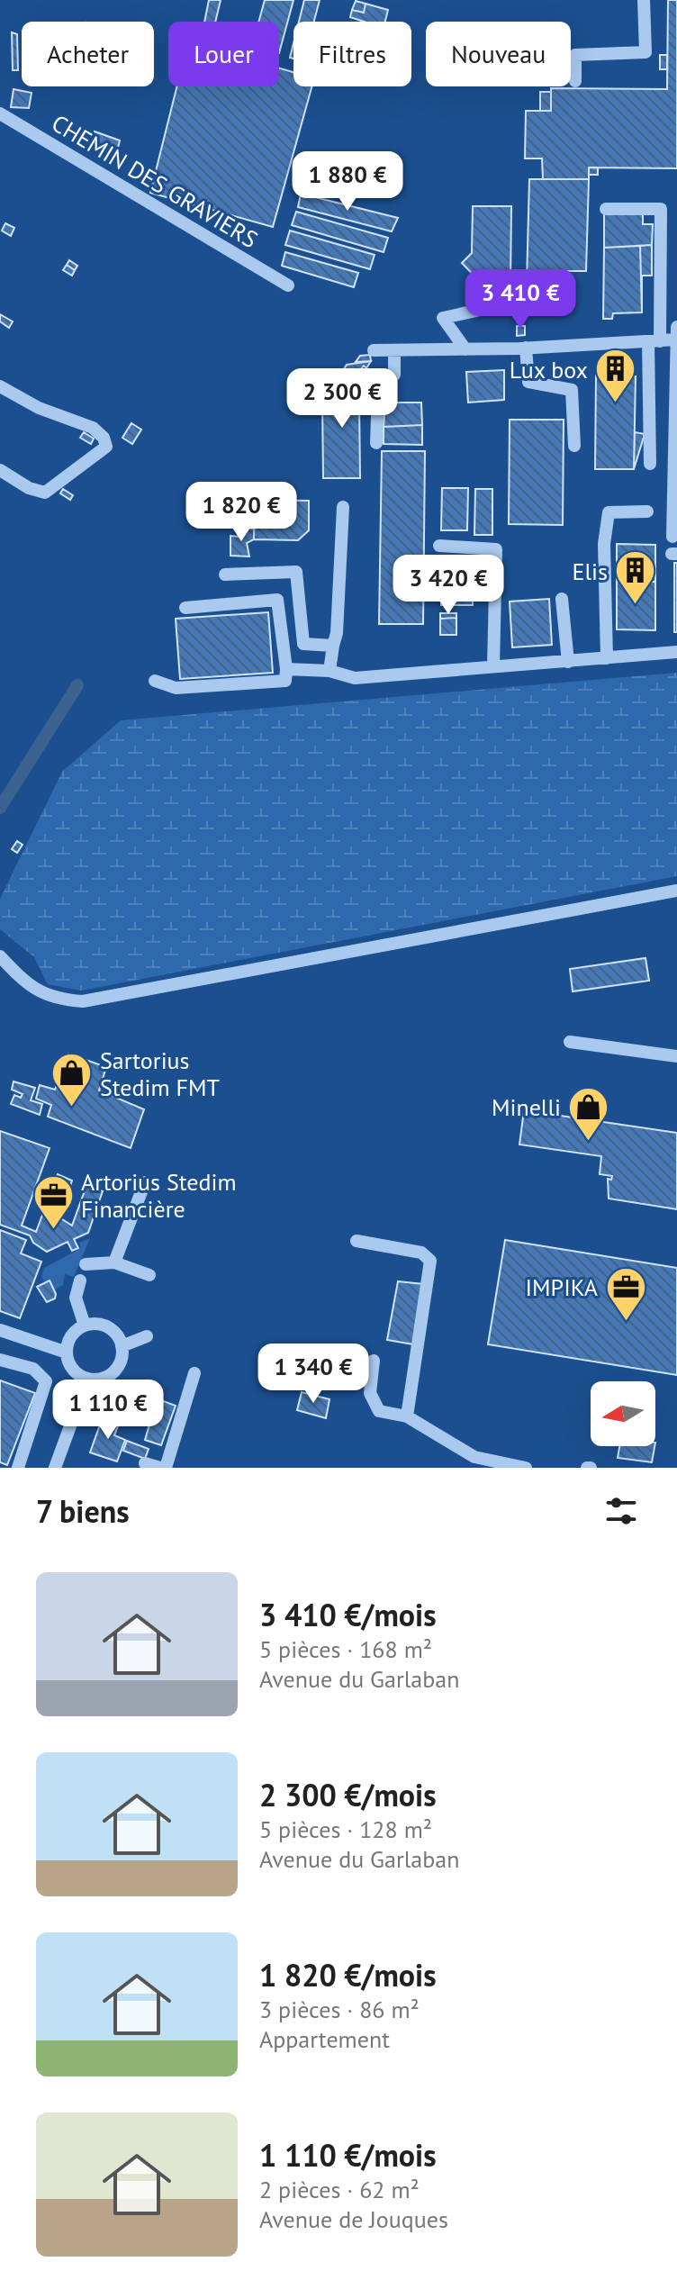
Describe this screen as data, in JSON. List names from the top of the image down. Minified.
{"streets":{"street":["CHEMIN DES GRAVIERS"]},"places":{"building":["Lux box","Elis"],"shop":["Sartorius Stedim FMT","Minelli"],"office":["Artorius Stedim Financière","IMPIKA"]},"north":"left","page":{"chip":["Acheter","Louer","Filtres","Nouveau"],"price":["1 880 €","3 410 €","2 300 €","1 820 €","3 420 €","1 340 €","1 110 €"],"heading":"7 biens","list":[{"name":"3 410 €/mois","note":"5 pièces · 168 m² · Avenue du Garlaban"},{"name":"2 300 €/mois","note":"5 pièces · 128 m² · Avenue du Garlaban"},{"name":"1 820 €/mois","note":"3 pièces · 86 m² · Appartement"},{"name":"1 110 €/mois","note":"2 pièces · 62 m² · Avenue de Jouques"}]}}
